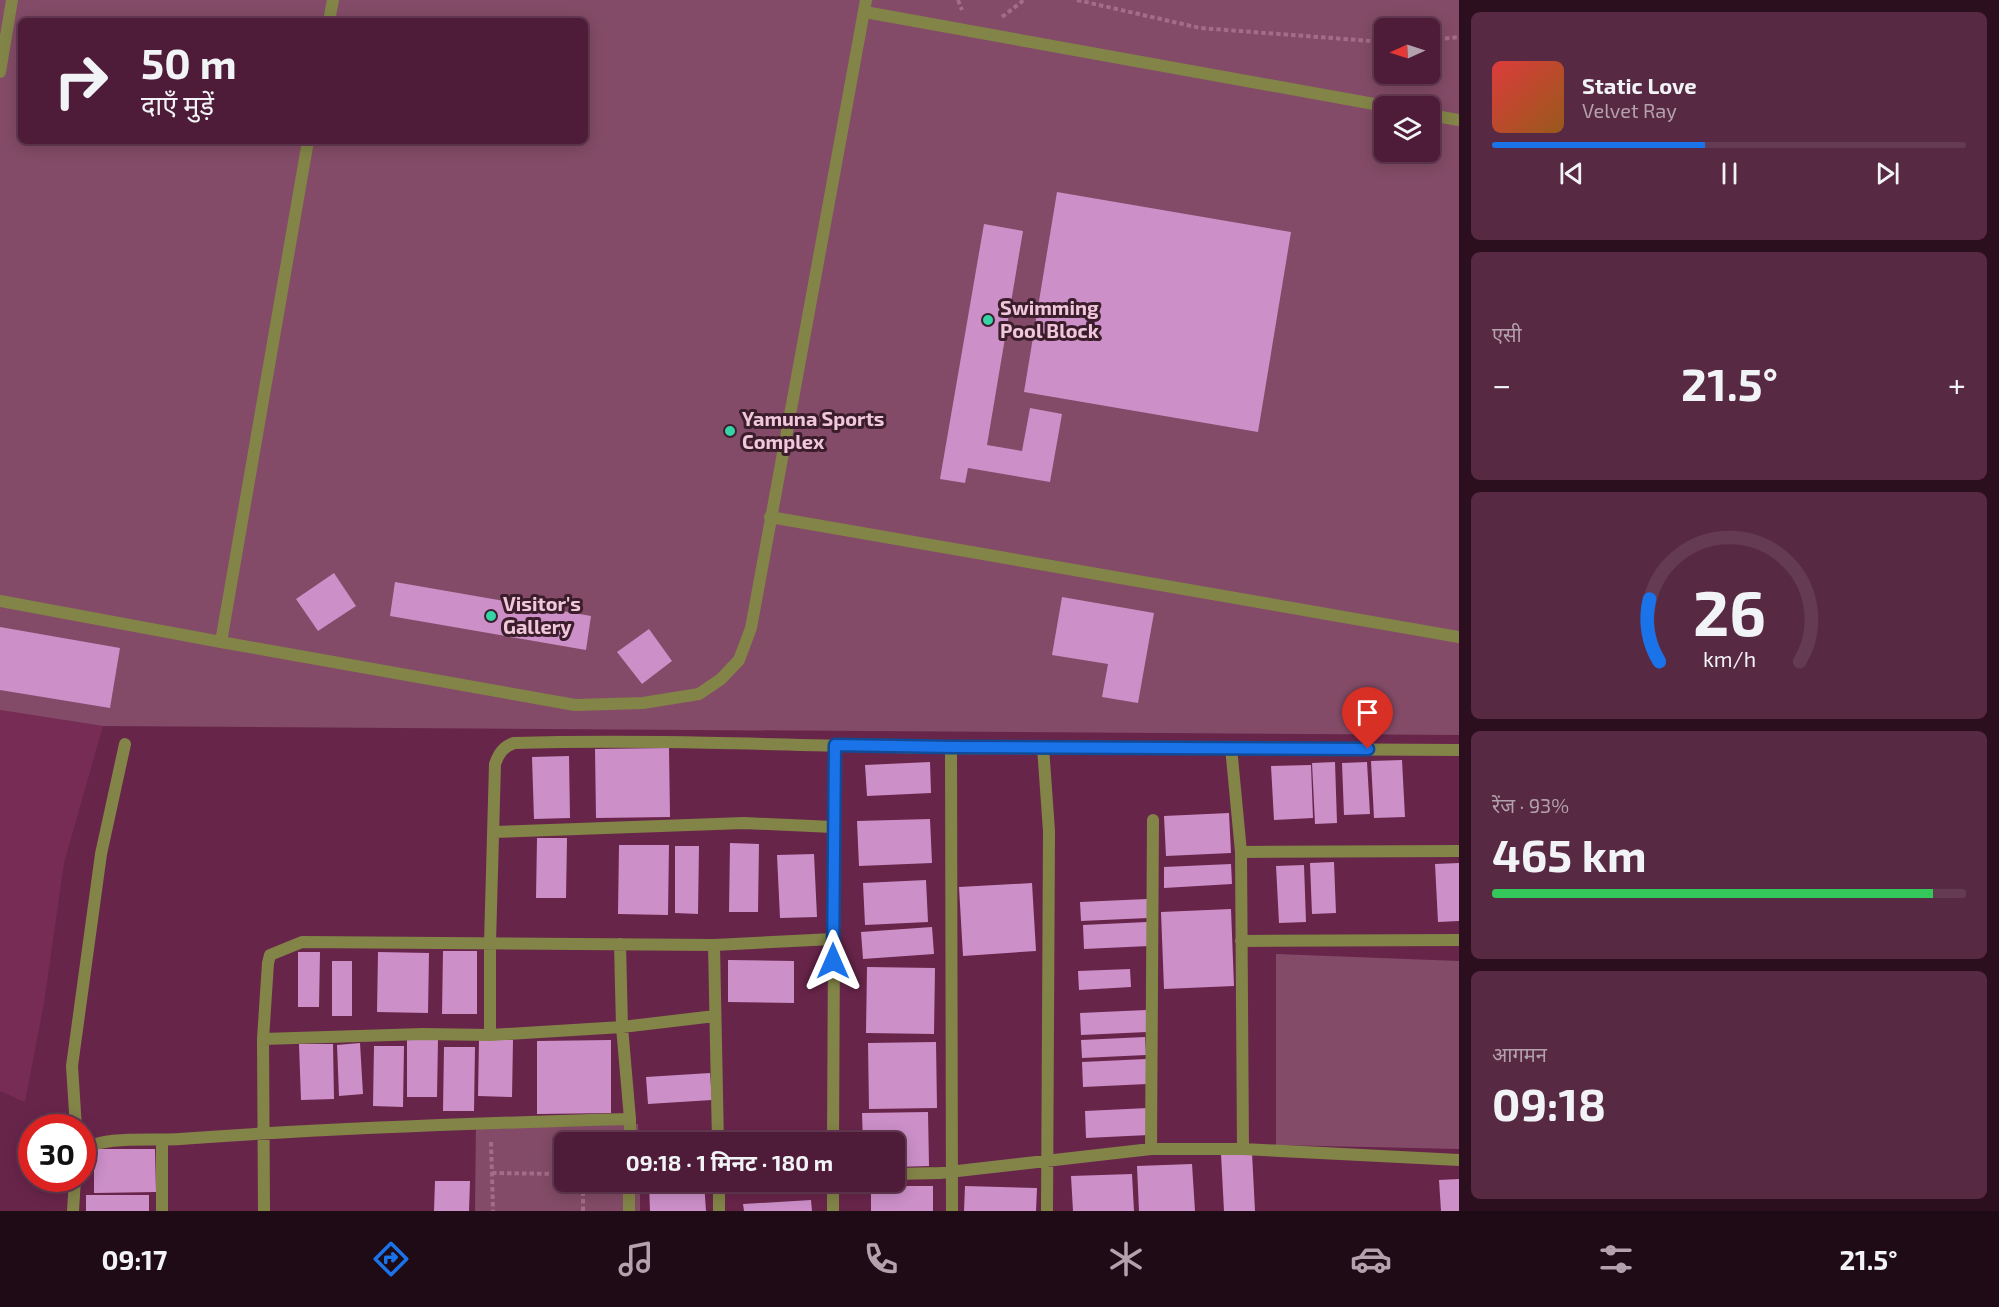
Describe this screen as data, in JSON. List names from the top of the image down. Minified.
{"places":["Swimming Pool Block","Yamuna Sports Complex","Visitor's Gallery"],"north":"left","page":{"turn":["50 m","दाएँ मुड़ें"],"song":["Static Love","Velvet Ray"],"tile":["एसी",["रेंज · 93%","465 km"],["आगमन","09:18"]],"heat":["−","21.5°","+"],"limit":"30","trip":"09:18 · 1 मिनट · 180 m","tabs":["09:17","21.5°"],"gauge":["26","km/h"]}}
